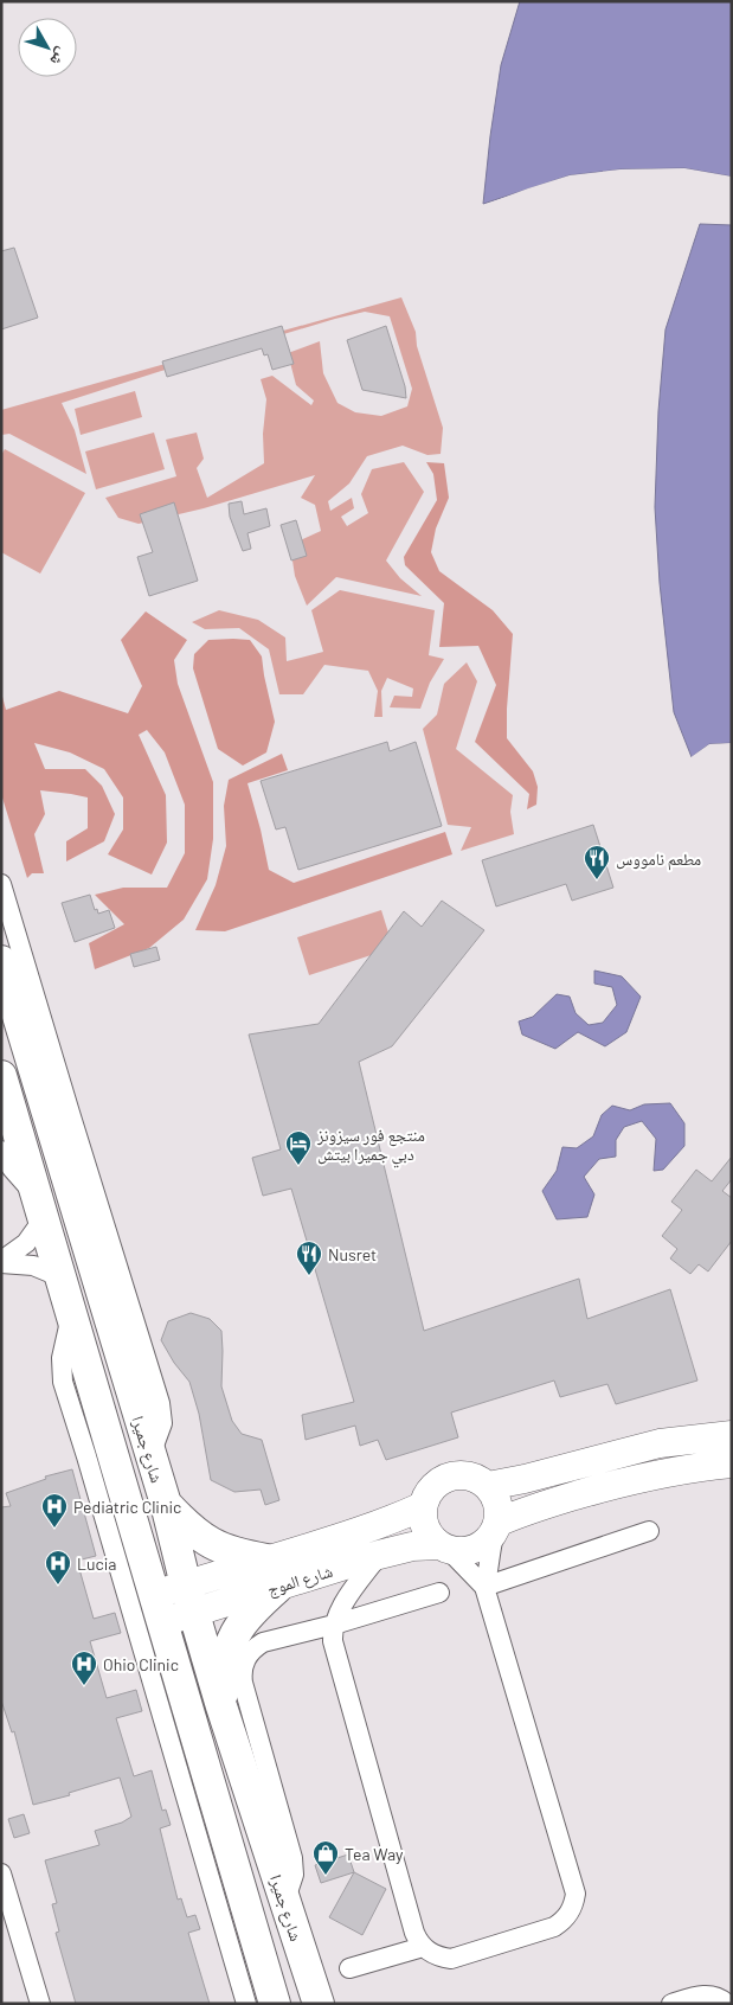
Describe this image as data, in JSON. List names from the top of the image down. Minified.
{"streets":{"main road":["شارع جميرا"],"street":["شارع الموج"]},"crossings":[["شارع جميرا","شارع الموج"]],"places":{"restaurant":["مطعم نامووس","Nusret"],"hotel":["منتجع فور سيزونز دبي جميرا بيتش"],"hospital":["Pediatric Clinic","Lucia","Ohio Clinic"],"shop":["Tea Way"]},"north":"bottom right"}
